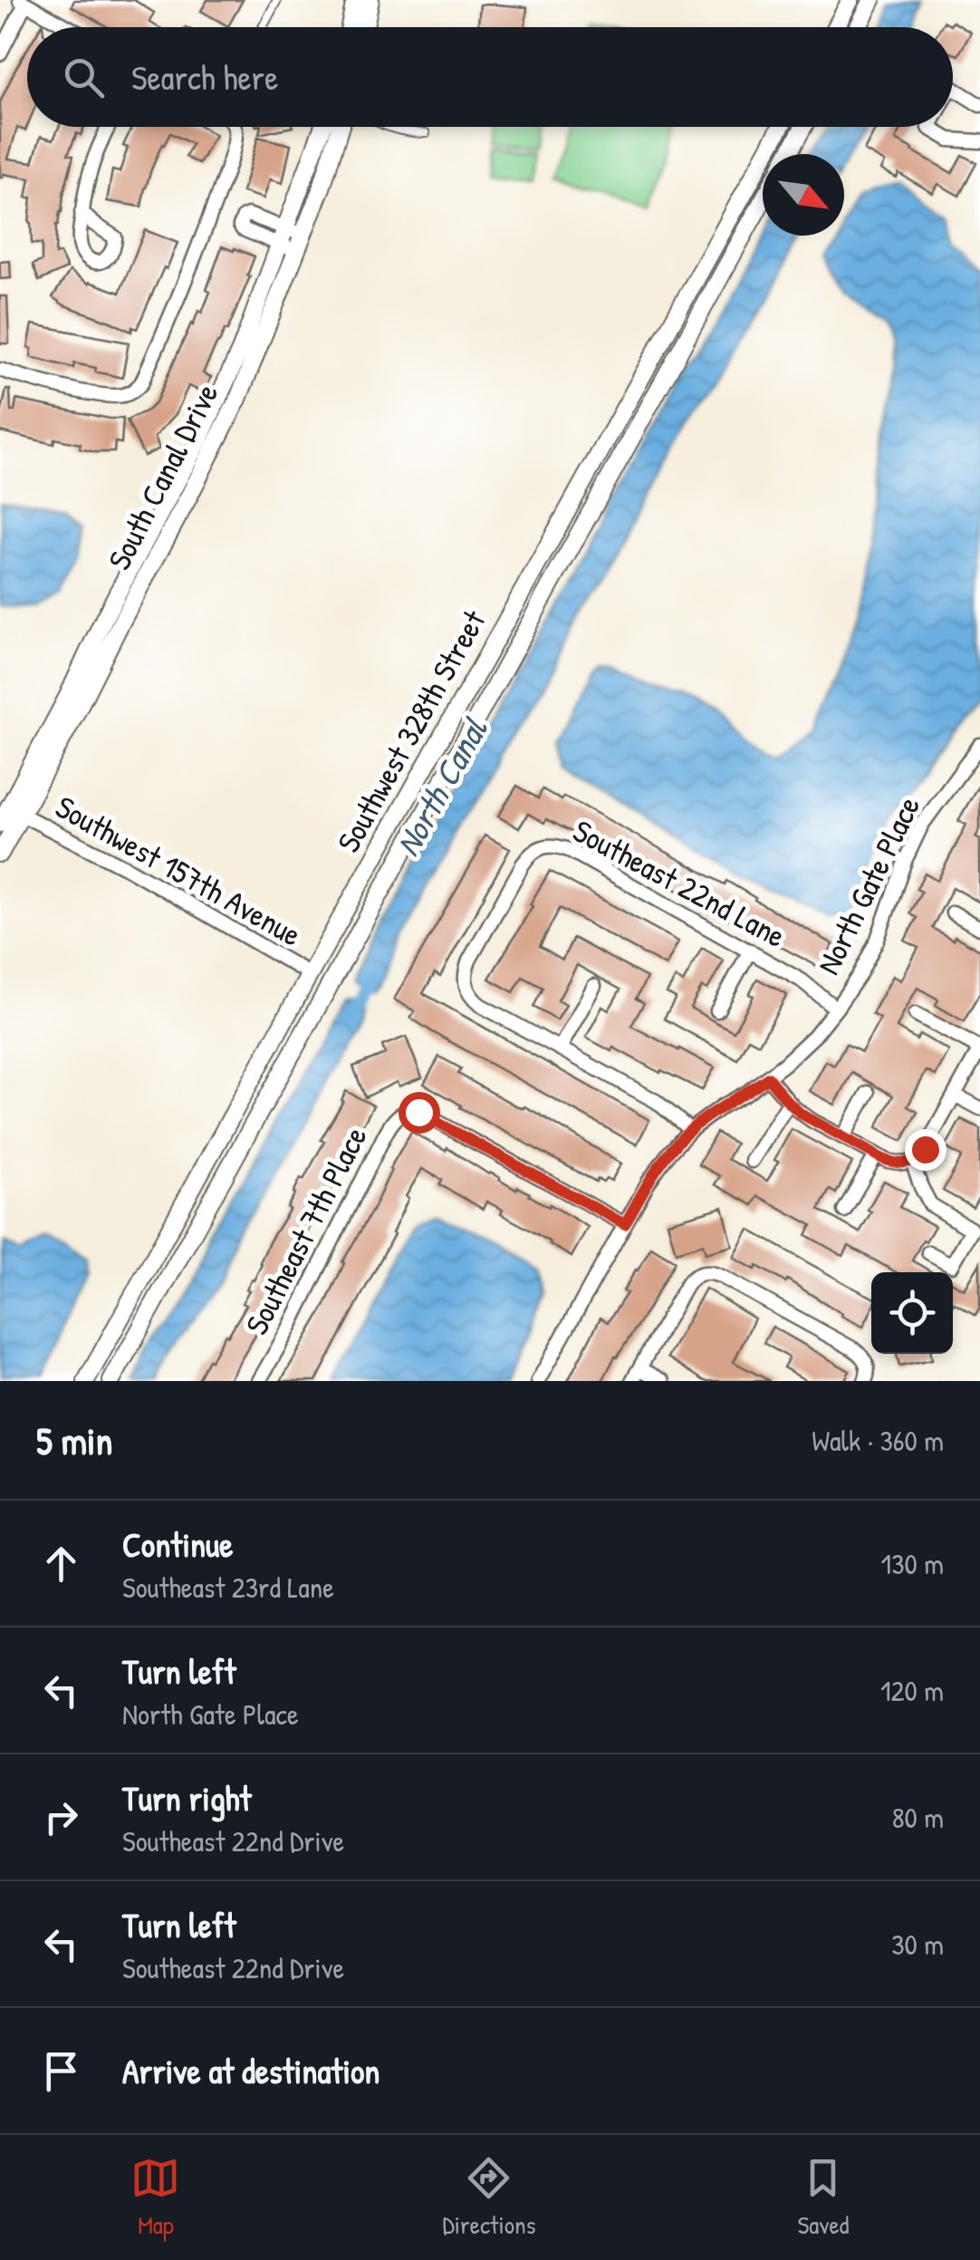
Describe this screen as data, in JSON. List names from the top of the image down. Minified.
{"streets":{"street":["South Canal Drive","Southwest 328th Street","Southwest 157th Avenue","Southeast 22nd Lane","North Gate Place","Southeast 7th Place"]},"crossings":[["South Canal Drive","Southwest 157th Avenue"],["Southwest 328th Street","Southwest 157th Avenue"],["Southeast 22nd Lane","North Gate Place"],["North Gate Place","Southeast 7th Place"]],"water":["North Canal"],"north":"bottom right","page":{"search":"Search here","heading":["5 min","Walk · 360 m"],"list":[["Continue","Southeast 23rd Lane","130 m"],["Turn left","North Gate Place","120 m"],["Turn right","Southeast 22nd Drive","80 m"],["Turn left","Southeast 22nd Drive","30 m"],"Arrive at destination"],"nav":["Map","Directions","Saved"]}}
